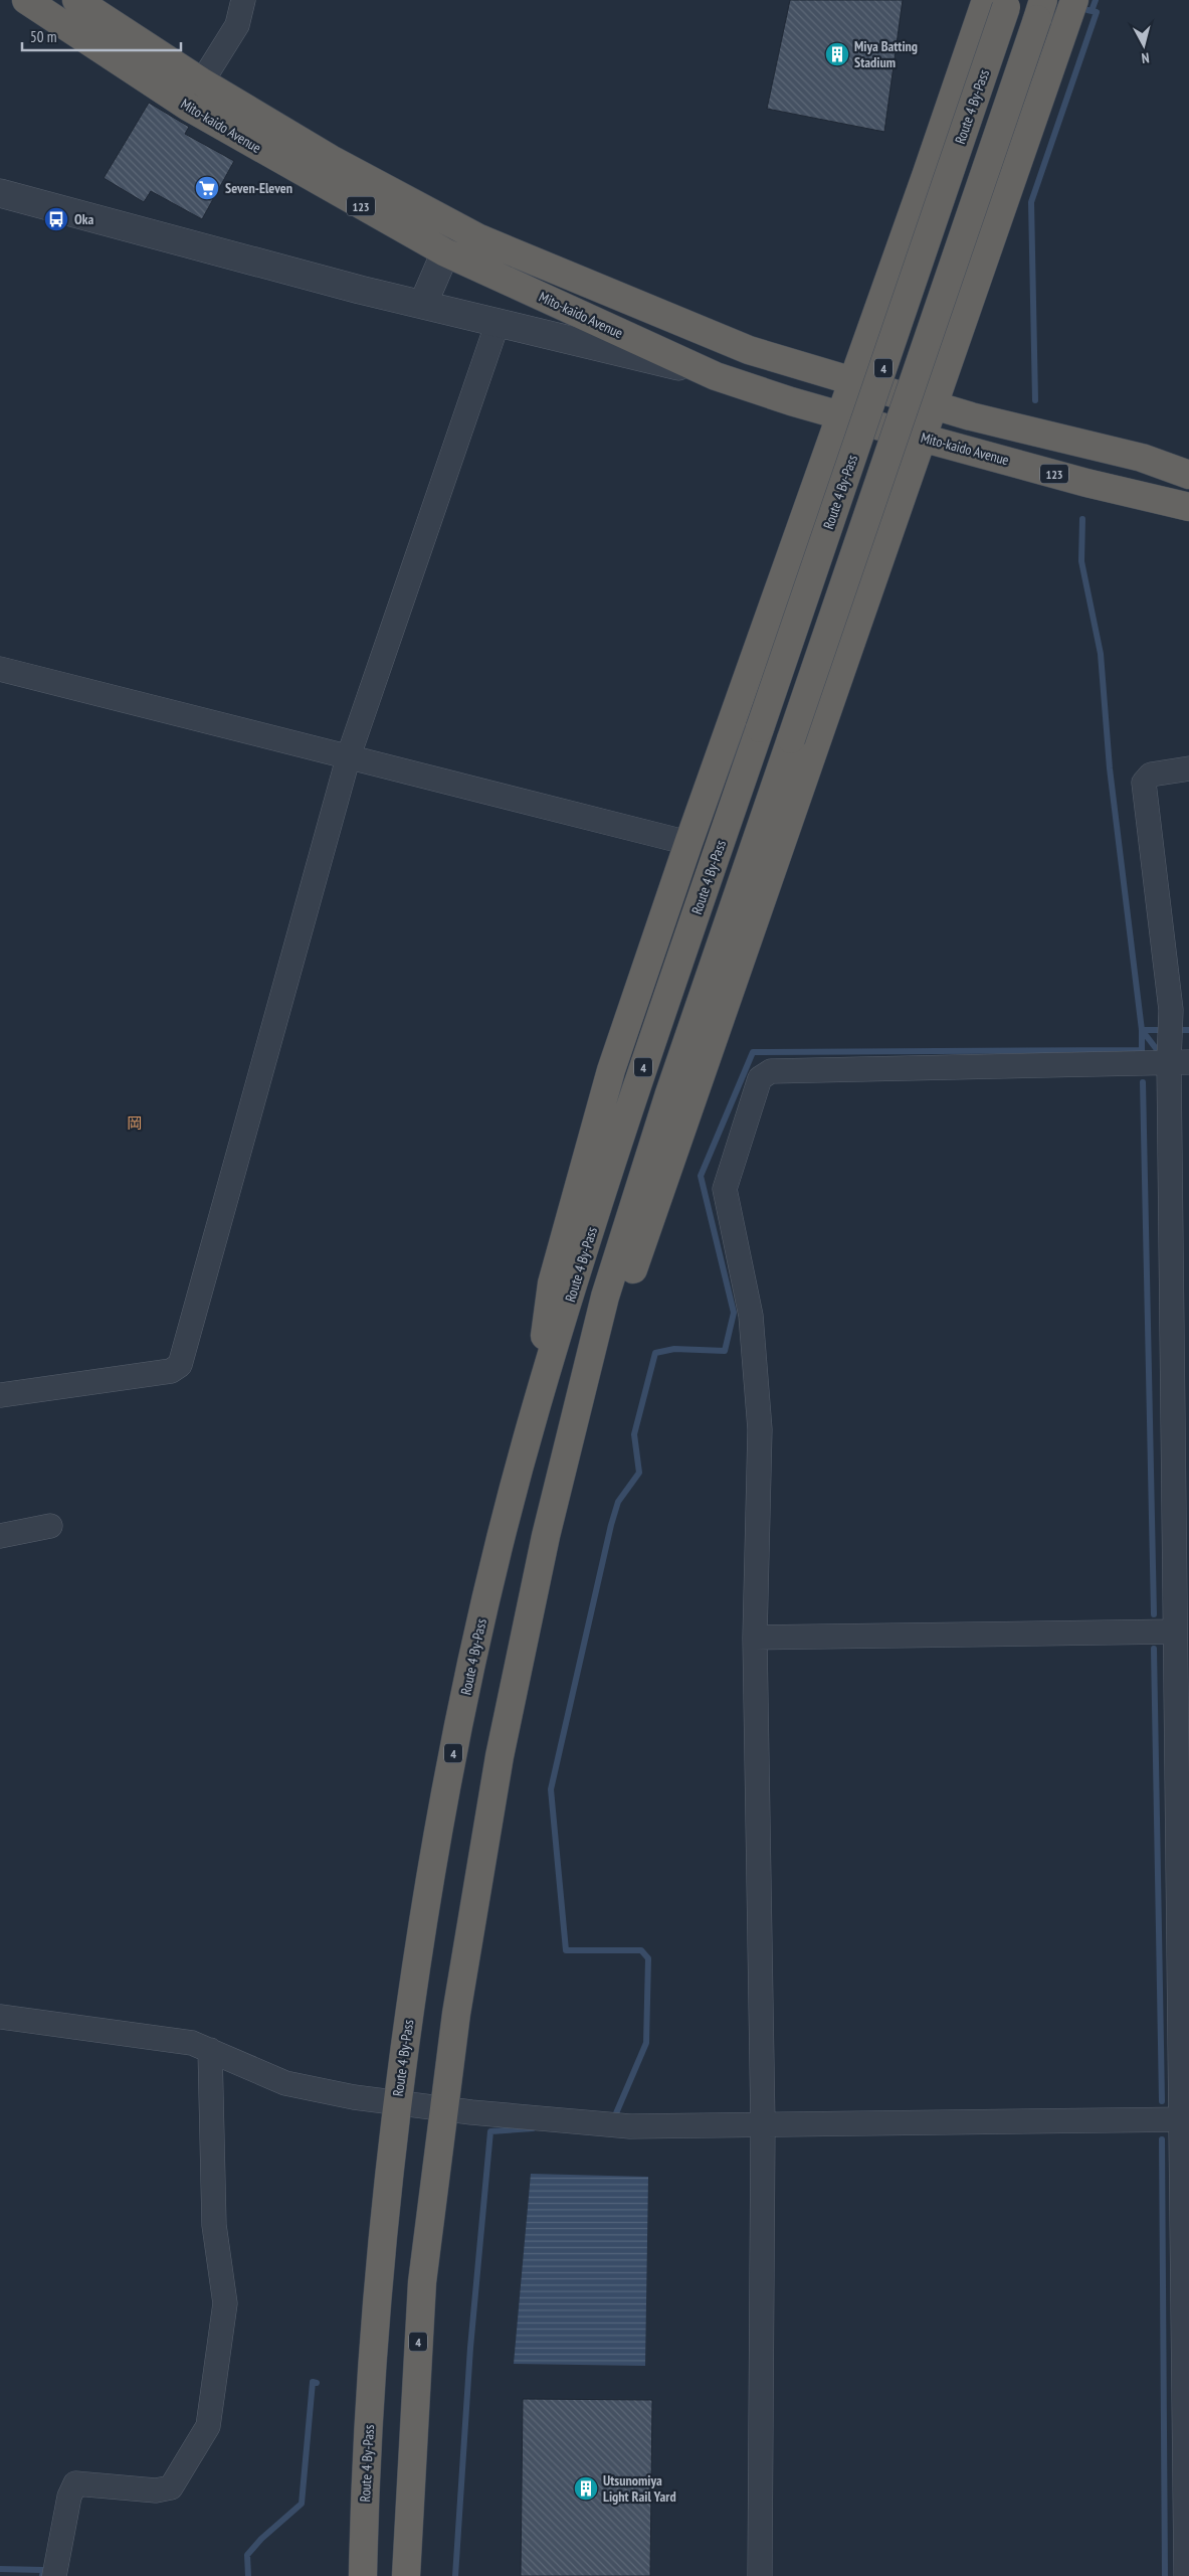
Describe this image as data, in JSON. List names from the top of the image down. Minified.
{"streets":{"highway":["Route 4 By-Pass","Mito-kaido Avenue","123","4"]},"districts":["岡"],"places":{"building":["Miya Batting Stadium","Utsunomiya Light Rail Yard"],"supermarket":["Seven-Eleven"],"bus stop":["Oka"]},"scale_bar":"50 m","north":"bottom"}
